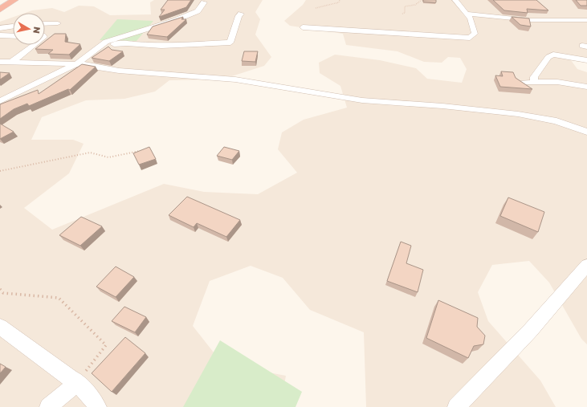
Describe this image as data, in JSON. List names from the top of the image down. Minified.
{"north":"right"}
